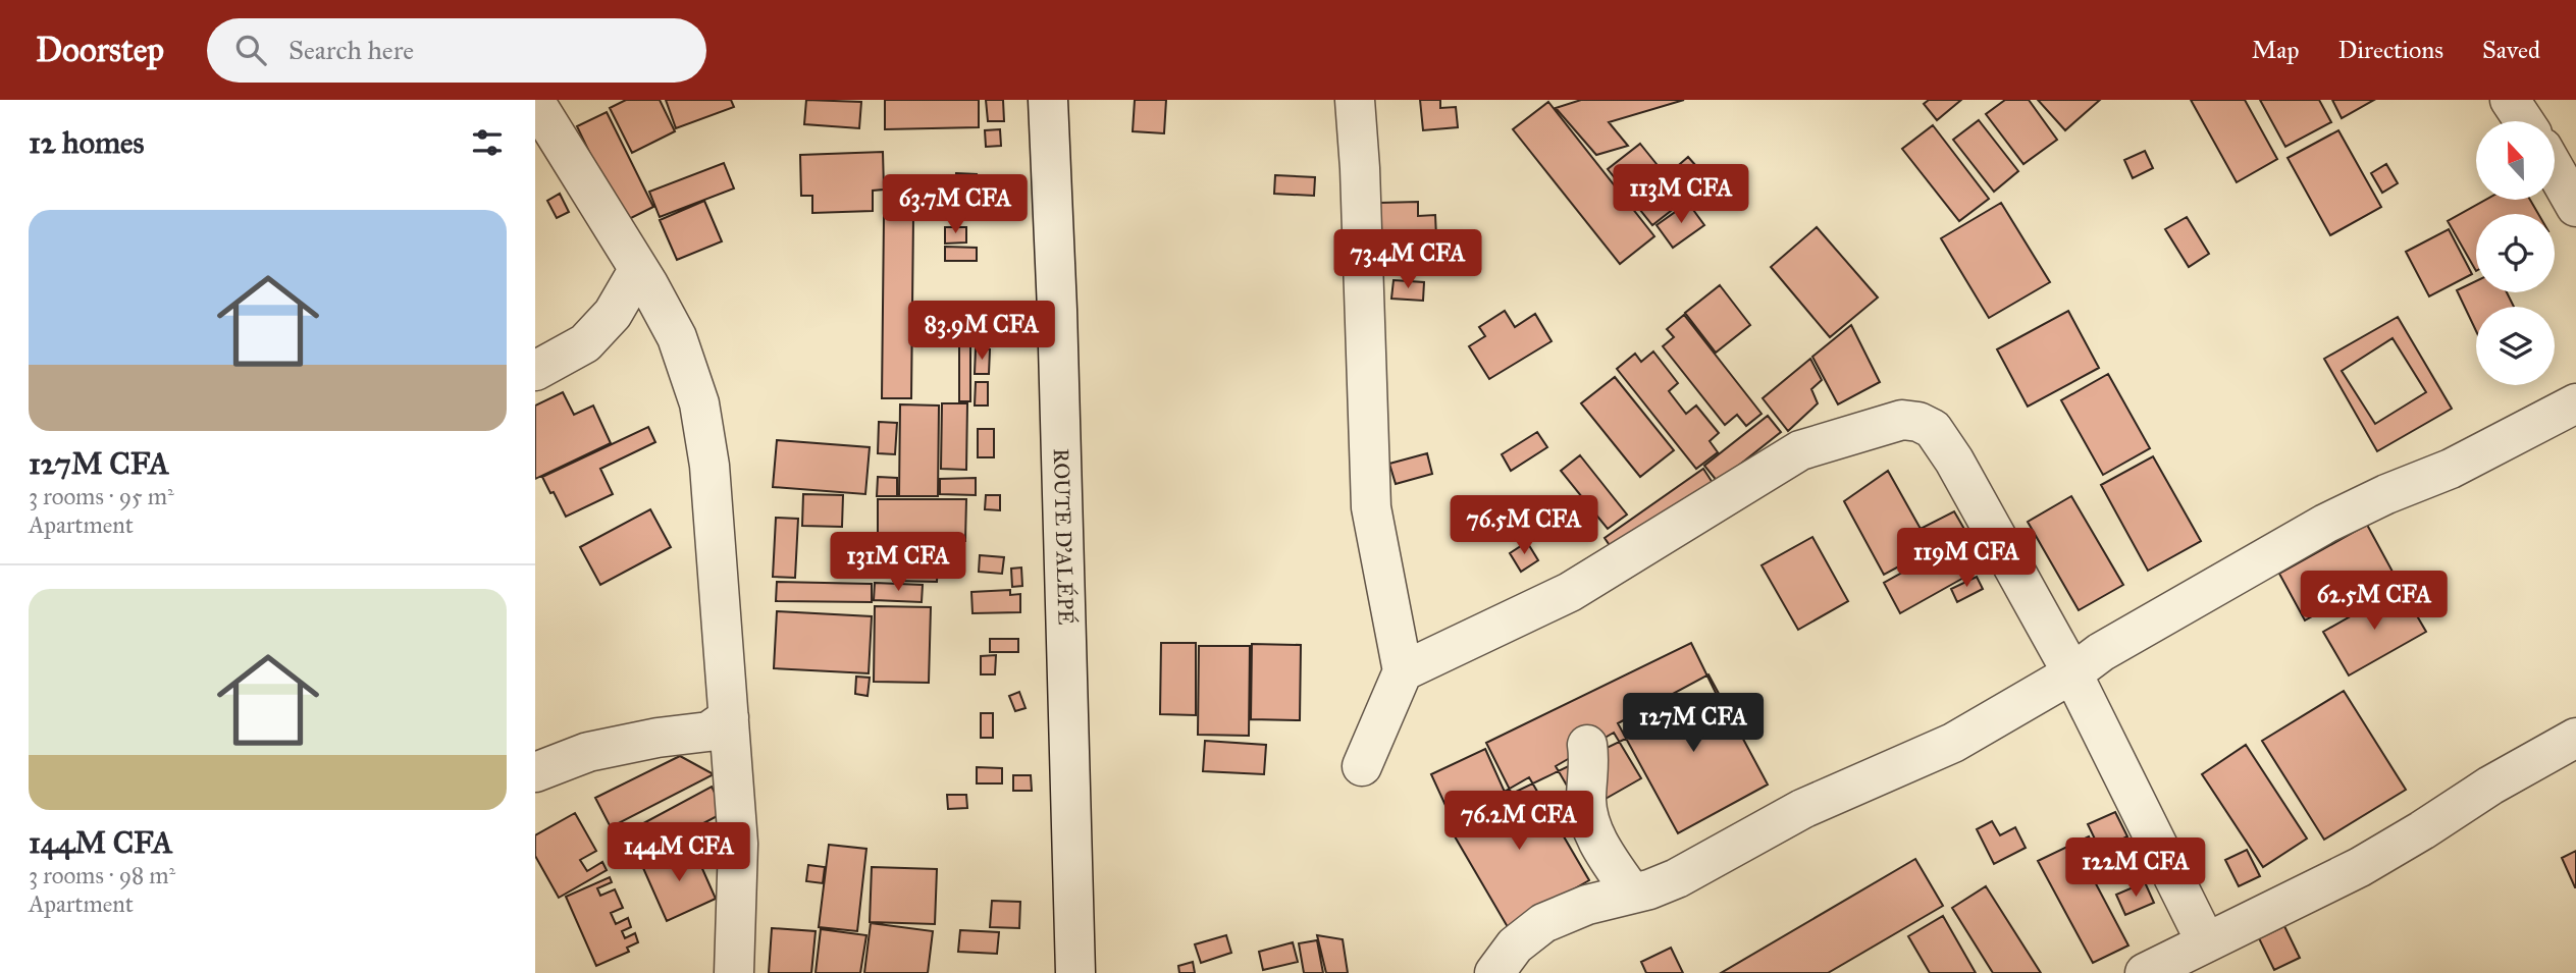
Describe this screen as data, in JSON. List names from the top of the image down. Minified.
{"streets":{"street":["ROUTE D'ALÉPÉ"]},"north":"top","page":{"header":"Doorstep","search":"Search here","nav":["Map","Directions","Saved"],"heading":"12 homes","price":["113M CFA","63.7M CFA","73.4M CFA","83.9M CFA","76.5M CFA","119M CFA","131M CFA","62.5M CFA","127M CFA","76.2M CFA","144M CFA","122M CFA"],"list":[{"name":"127M CFA","note":"3 rooms · 95 m² · Apartment"},{"name":"144M CFA","note":"3 rooms · 98 m² · Apartment"}]}}
